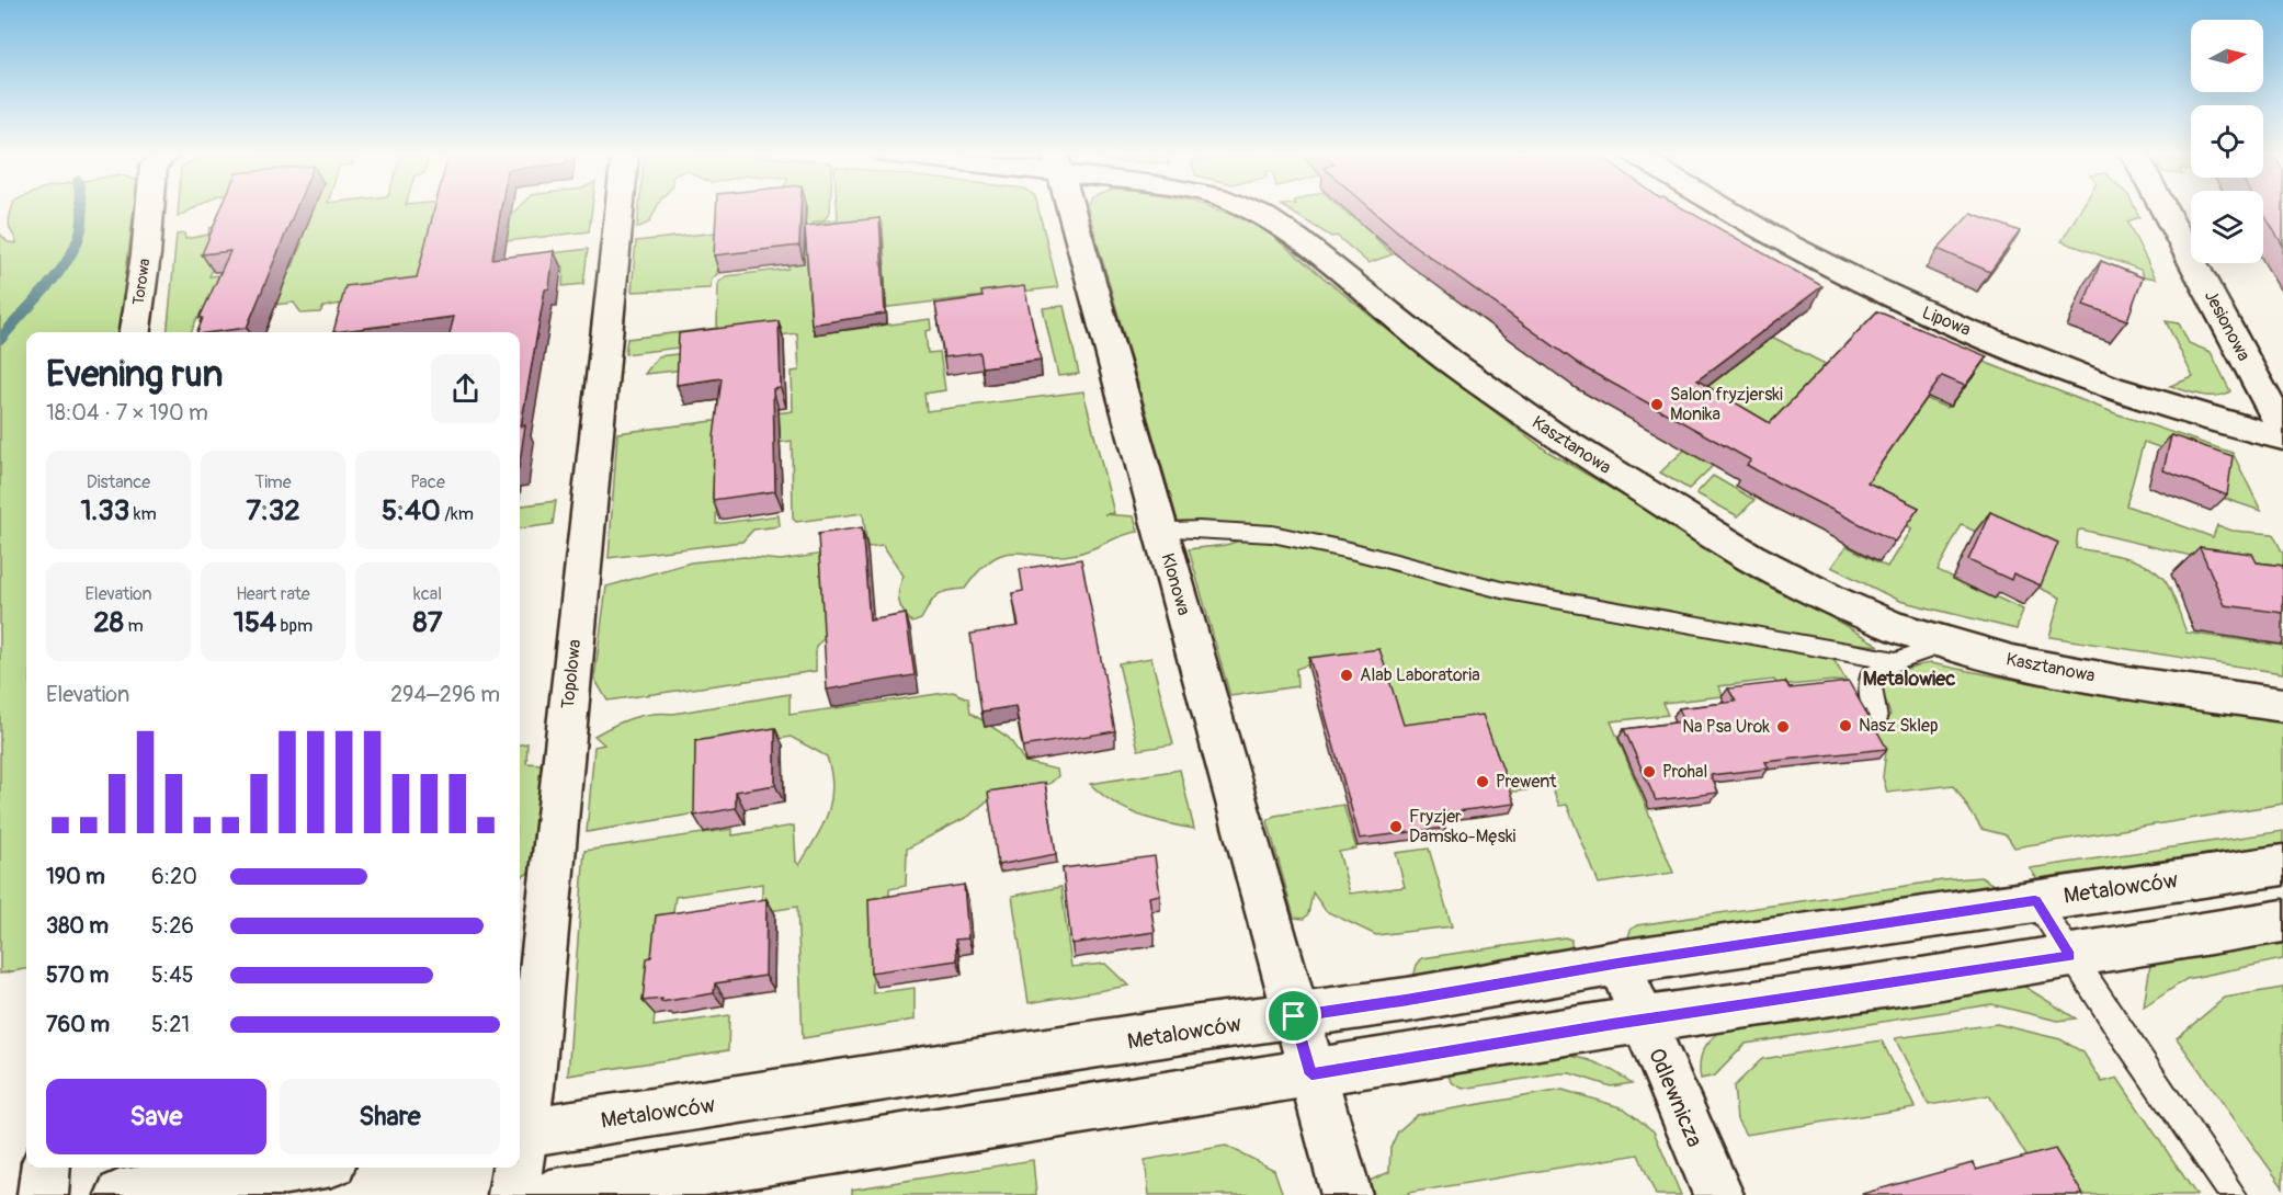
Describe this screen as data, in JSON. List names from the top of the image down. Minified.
{"streets":{"street":["Torowa","Lipowa","Jesionowa","Kasztanowa","Klonowa","Topolowa","Metalowców","Odlewnicza"]},"crossings":[["Klonowa","Metalowców"],["Metalowców","Odlewnicza"]],"districts":["Metalowiec"],"places":["Salon fryzjerski Monika","Alab Laboratoria","Nasz Sklep","Na Psa Urok","Prohal","Prewent","Fryzjer Damsko-Męski"],"north":"right","page":{"heading":["Evening run","18:04 · 7 × 190 m"],"stats":[["Distance","1.33 km"],["Time","7:32"],["Pace","5:40 /km"],["Elevation","28 m"],["Heart rate","154 bpm"],["kcal","87"]],"chart":["Elevation","294–296 m"],"list":[{"name":"190 m","note":"6:20"},{"name":"380 m","note":"5:26"},{"name":"570 m","note":"5:45"},{"name":"760 m","note":"5:21"}],"buttons":["Save","Share"]}}
